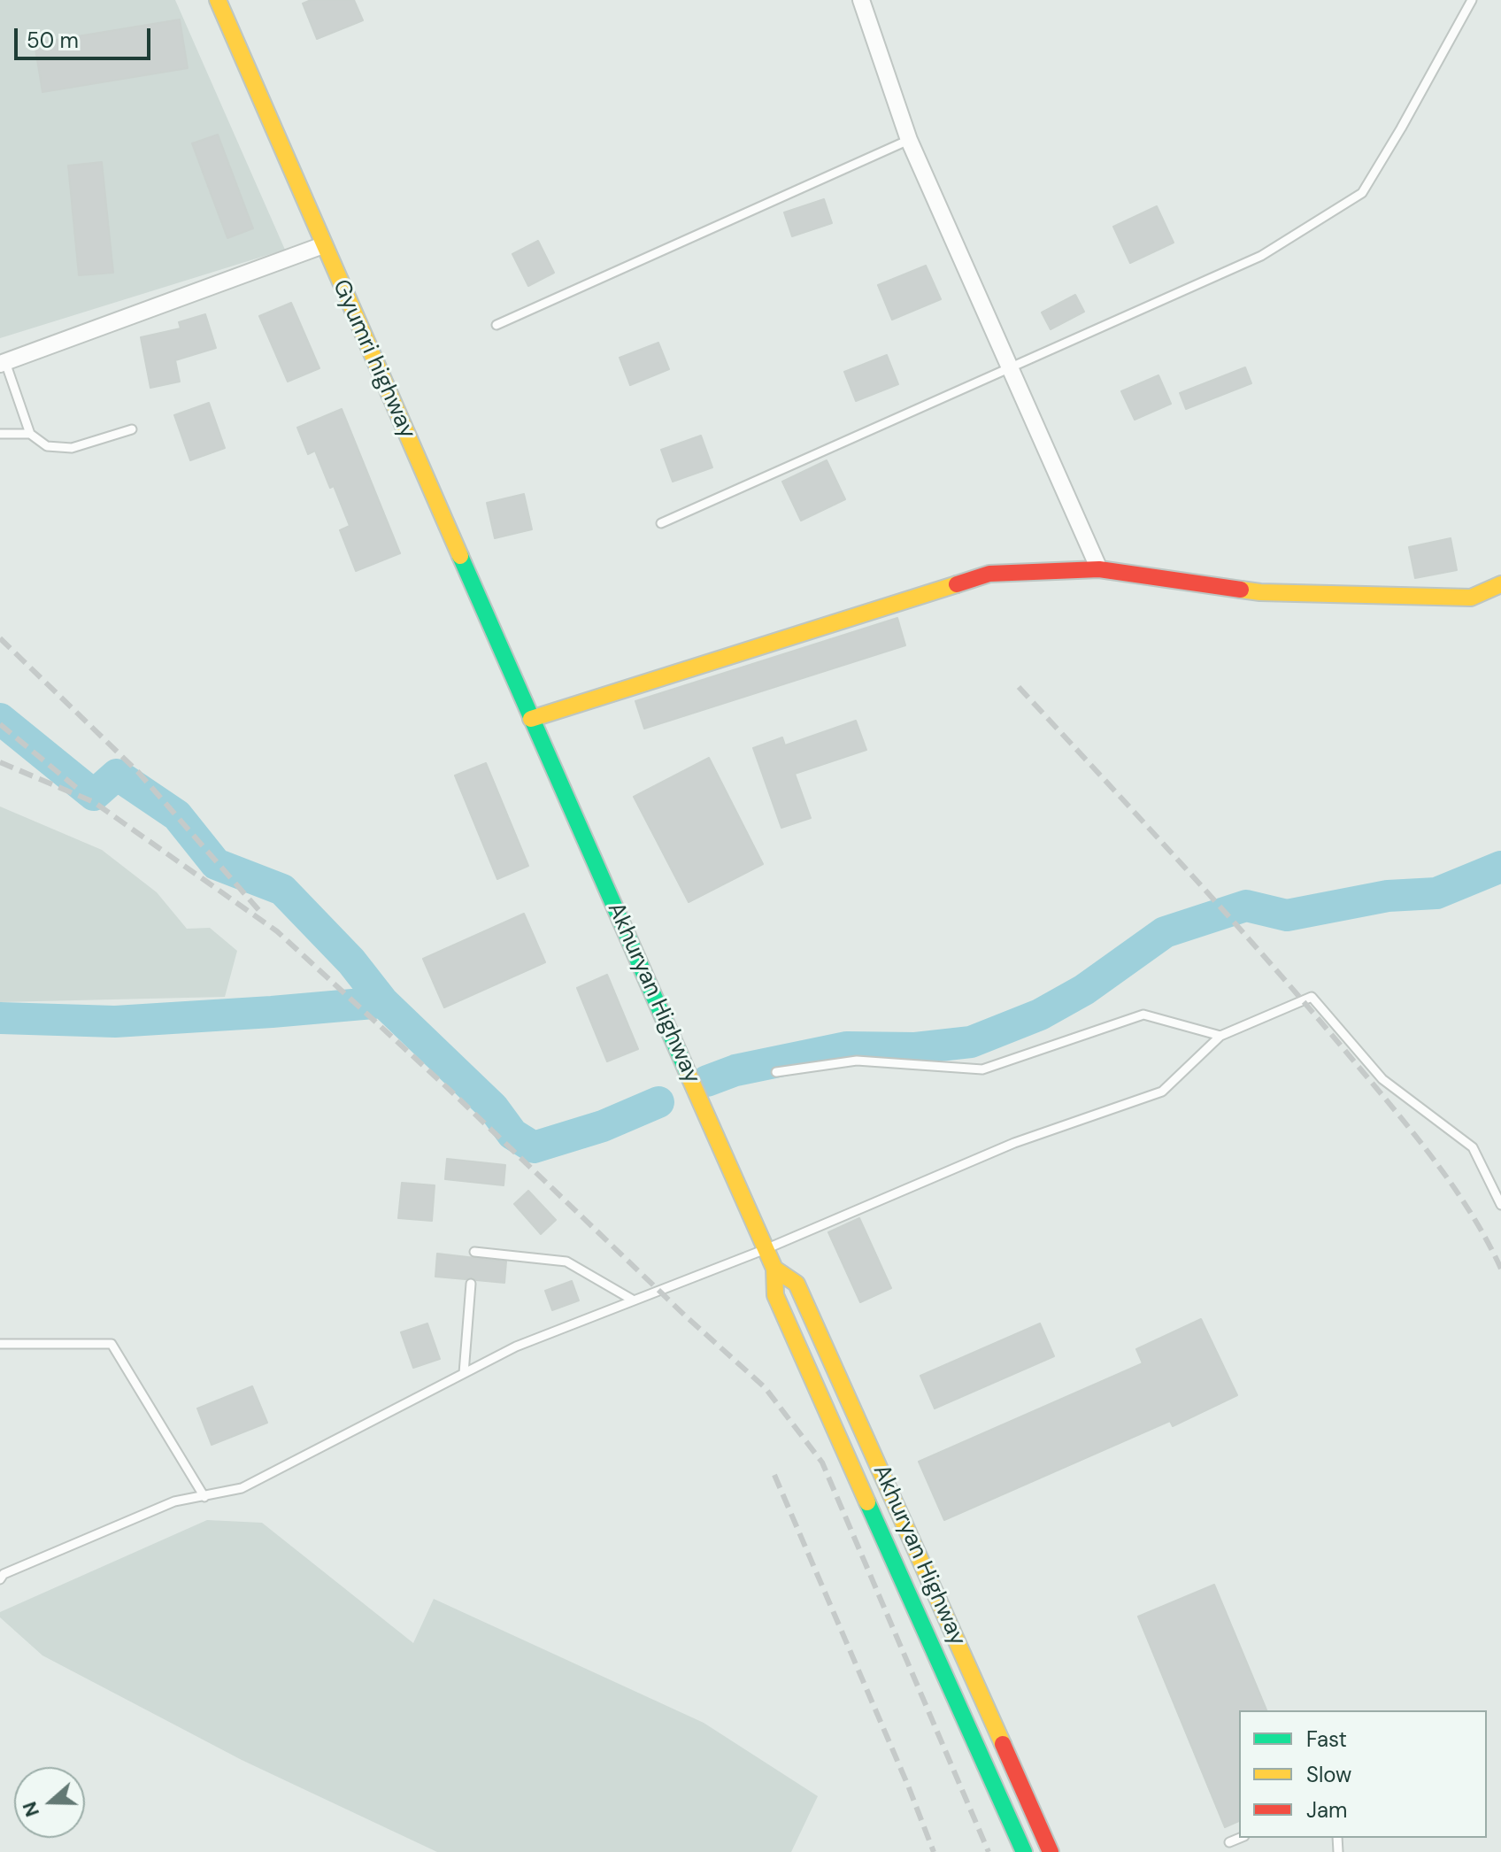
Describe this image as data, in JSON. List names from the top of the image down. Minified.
{"streets":{"main road":["Gyumri highway","Akhuryan Highway"]},"crossings":[["Gyumri highway","Akhuryan Highway"]],"legend":["Fast","Slow","Jam"],"scale_bar":"50 m","north":"left"}
